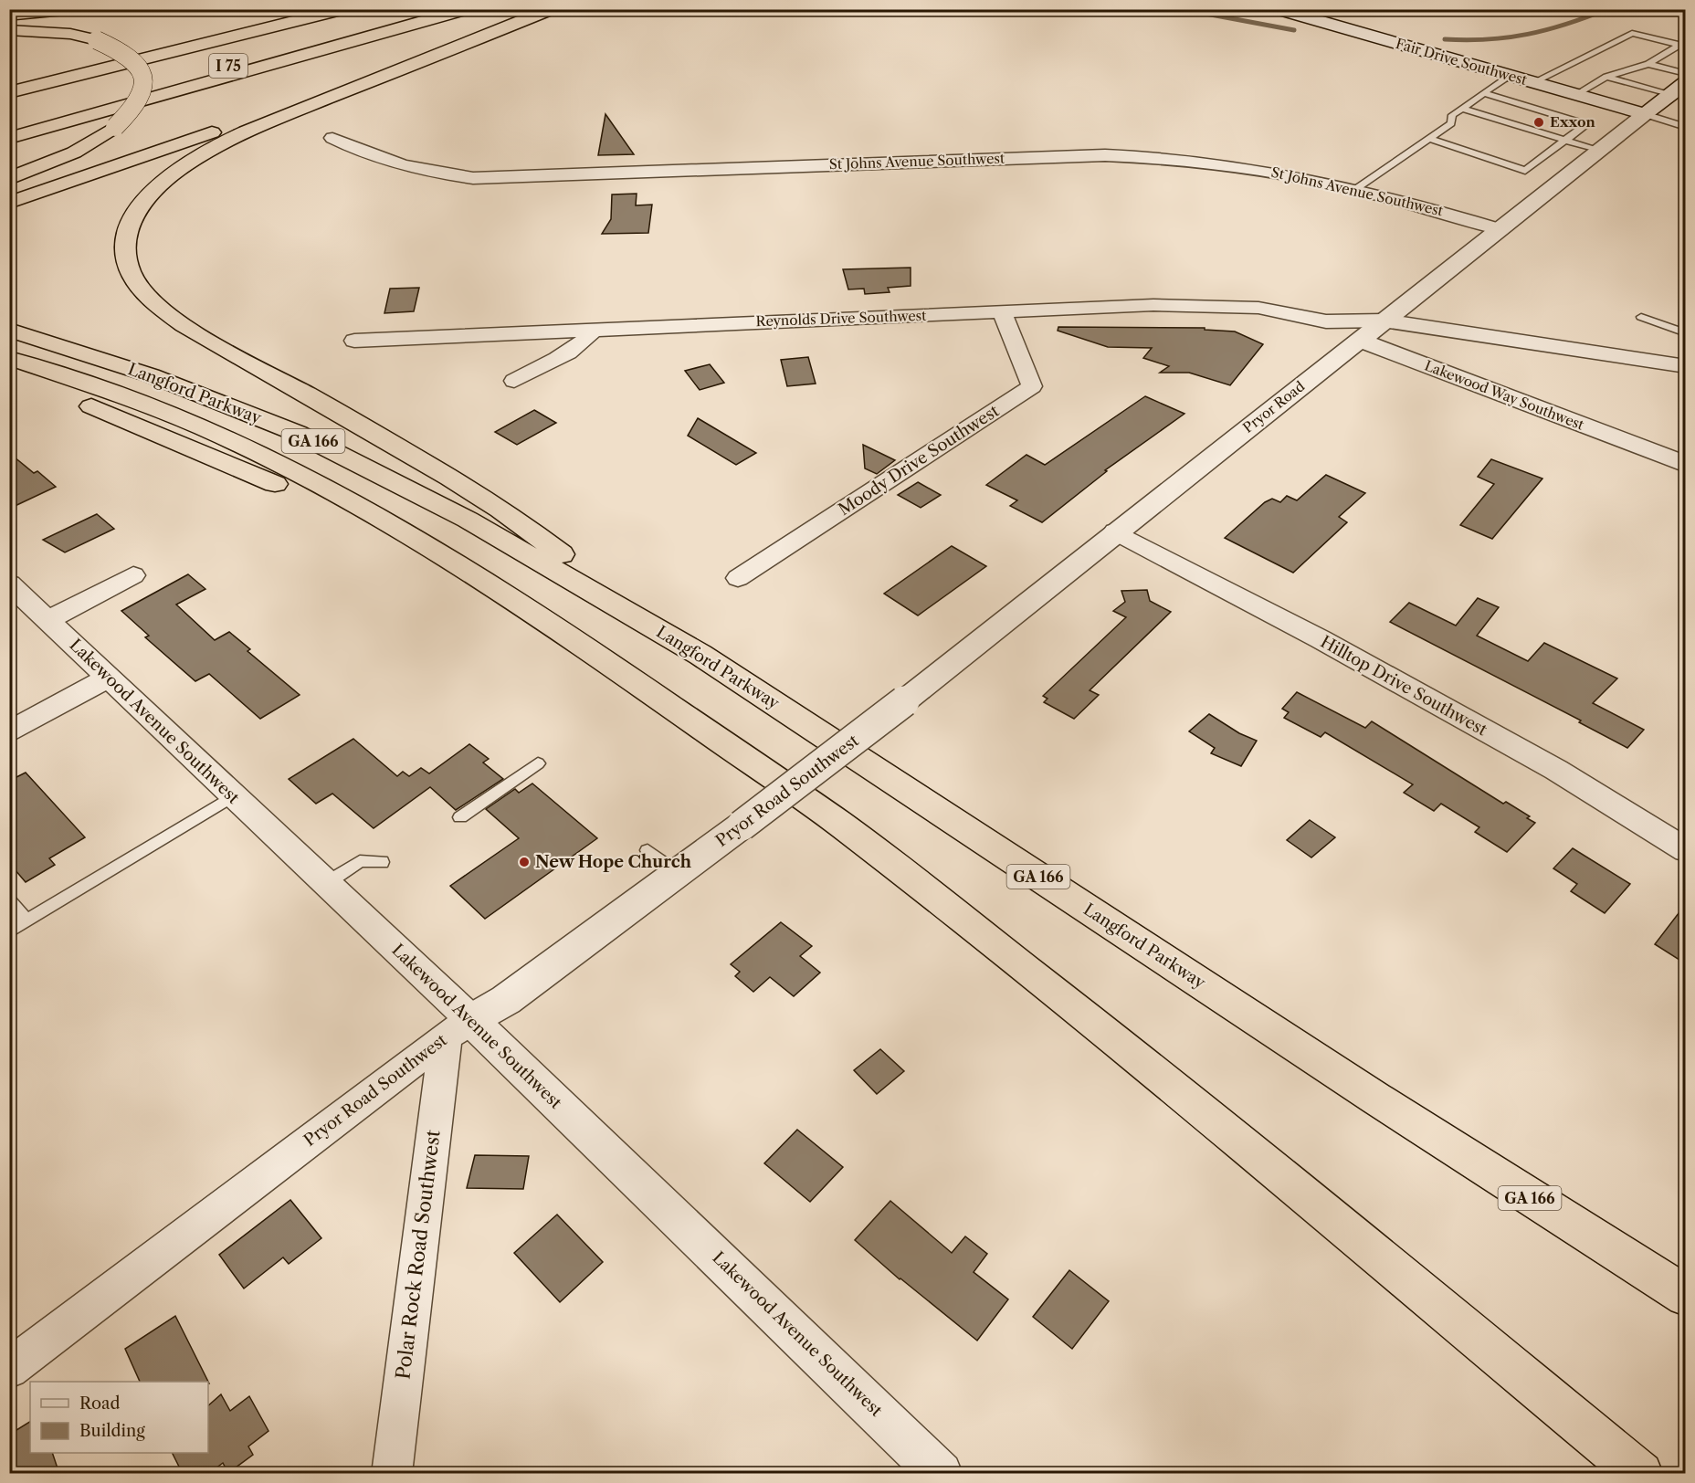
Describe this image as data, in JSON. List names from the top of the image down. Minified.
{"streets":{"highway":["I 75","Langford Parkway","GA 166"],"street":["Fair Drive Southwest","St Johns Avenue Southwest","Reynolds Drive Southwest","Lakewood Way Southwest","Pryor Road","Moody Drive Southwest","Hilltop Drive Southwest","Lakewood Avenue Southwest","Pryor Road Southwest","Polar Rock Road Southwest"]},"crossings":[["Fair Drive Southwest","Pryor Road"],["St Johns Avenue Southwest","Pryor Road"],["Reynolds Drive Southwest","Lakewood Way Southwest"],["Reynolds Drive Southwest","Moody Drive Southwest"],["Lakewood Way Southwest","Pryor Road"],["Pryor Road","Hilltop Drive Southwest"],["Pryor Road","Pryor Road Southwest"],["Lakewood Avenue Southwest","Pryor Road Southwest"],["Lakewood Avenue Southwest","Polar Rock Road Southwest"],["Pryor Road Southwest","Polar Rock Road Southwest"]],"places":["Exxon","New Hope Church"],"legend":["Road","Building"]}
